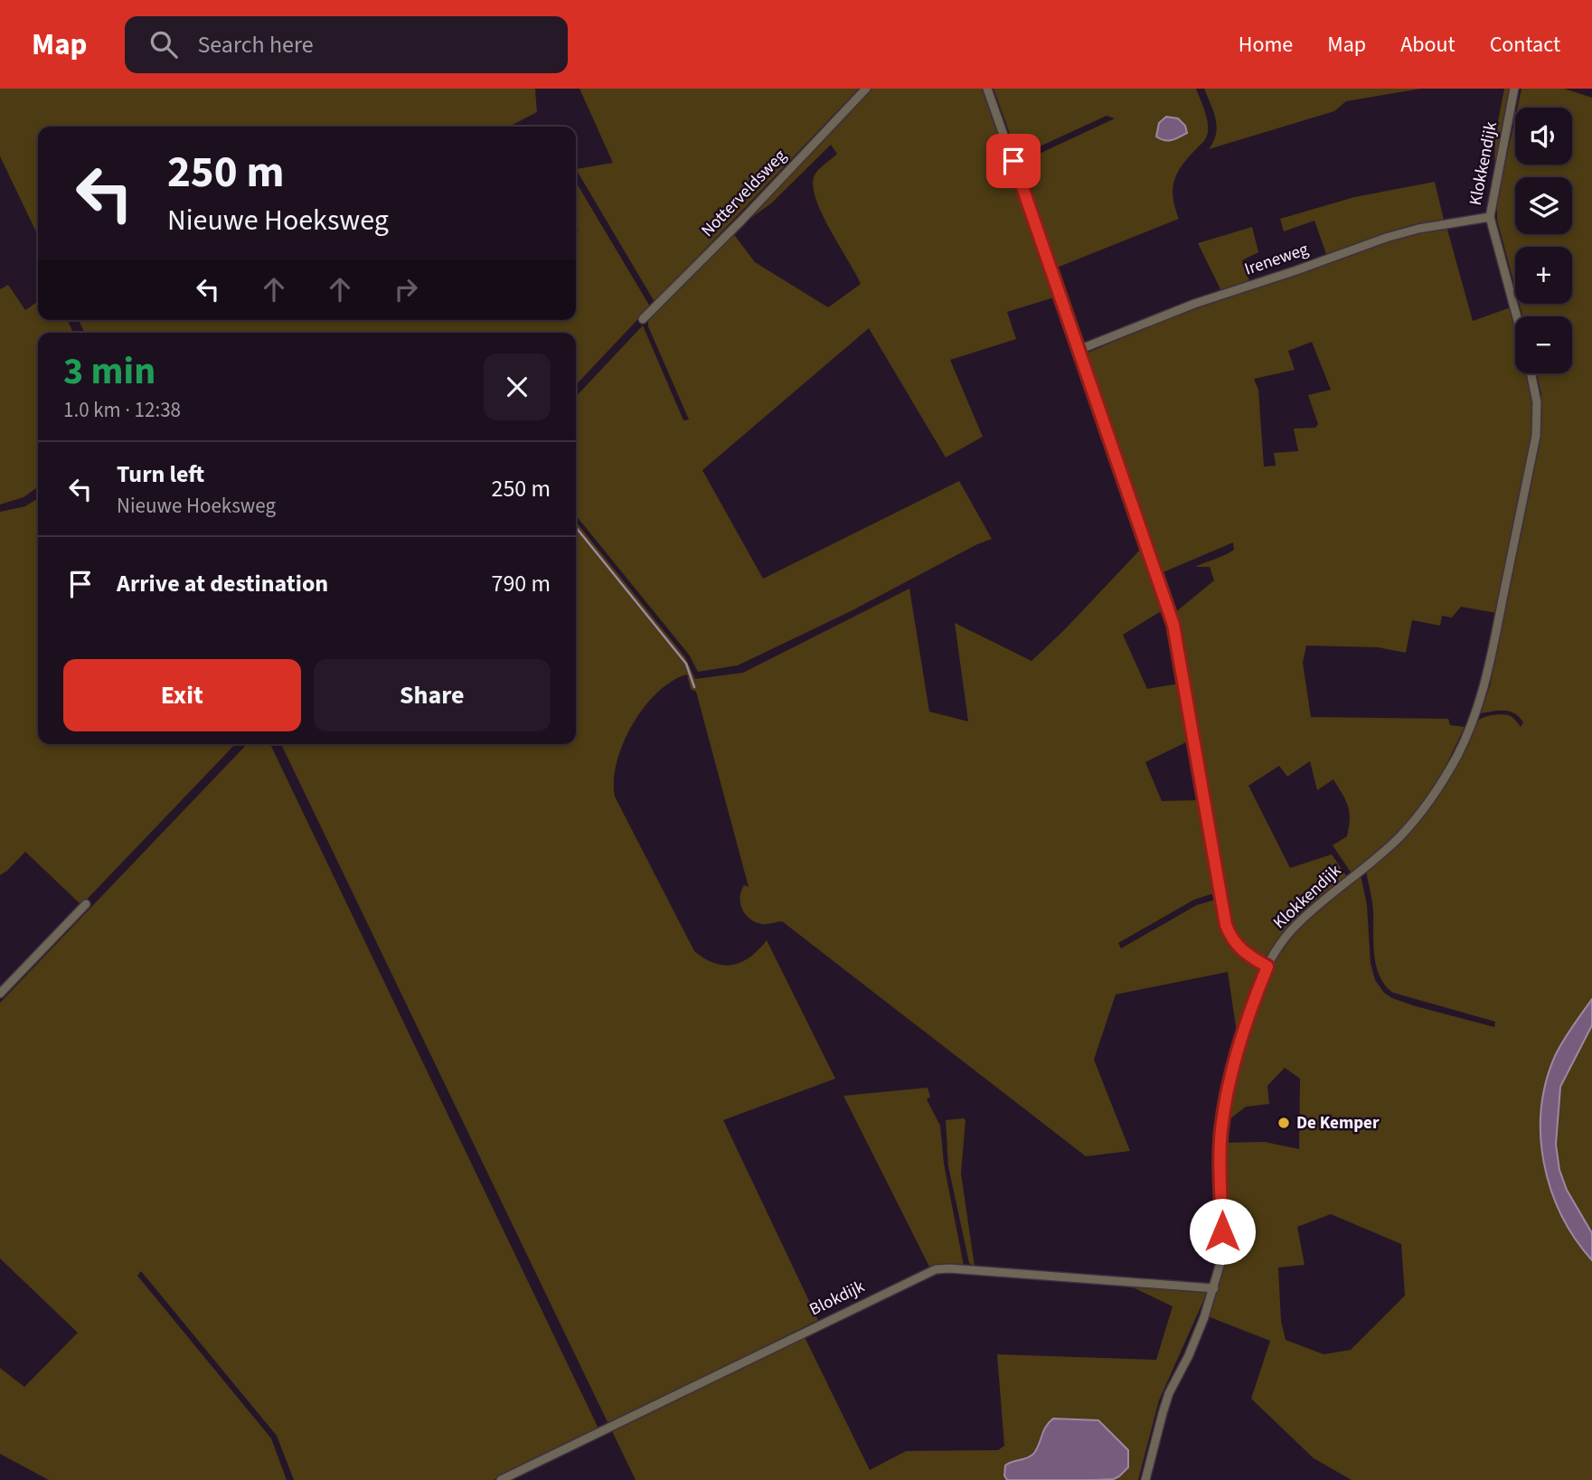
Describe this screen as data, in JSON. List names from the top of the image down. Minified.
{"streets":{"street":["Klokkendijk","Notterveldsweg","Ireneweg","Blokdijk"]},"crossings":[["Klokkendijk","Ireneweg"],["Klokkendijk","Blokdijk"]],"places":["De Kemper"],"page":{"header":"Map","search":"Search here","nav":["Home","Map","About","Contact"],"map_buttons":["+","−"],"turn":["250 m","Nieuwe Hoeksweg"],"heading":["3 min","1.0 km · 12:38"],"list":[{"name":"Turn left","note":"Nieuwe Hoeksweg","value":"250 m"},{"name":"Arrive at destination","value":"790 m"}],"buttons":["Exit","Share"]}}
